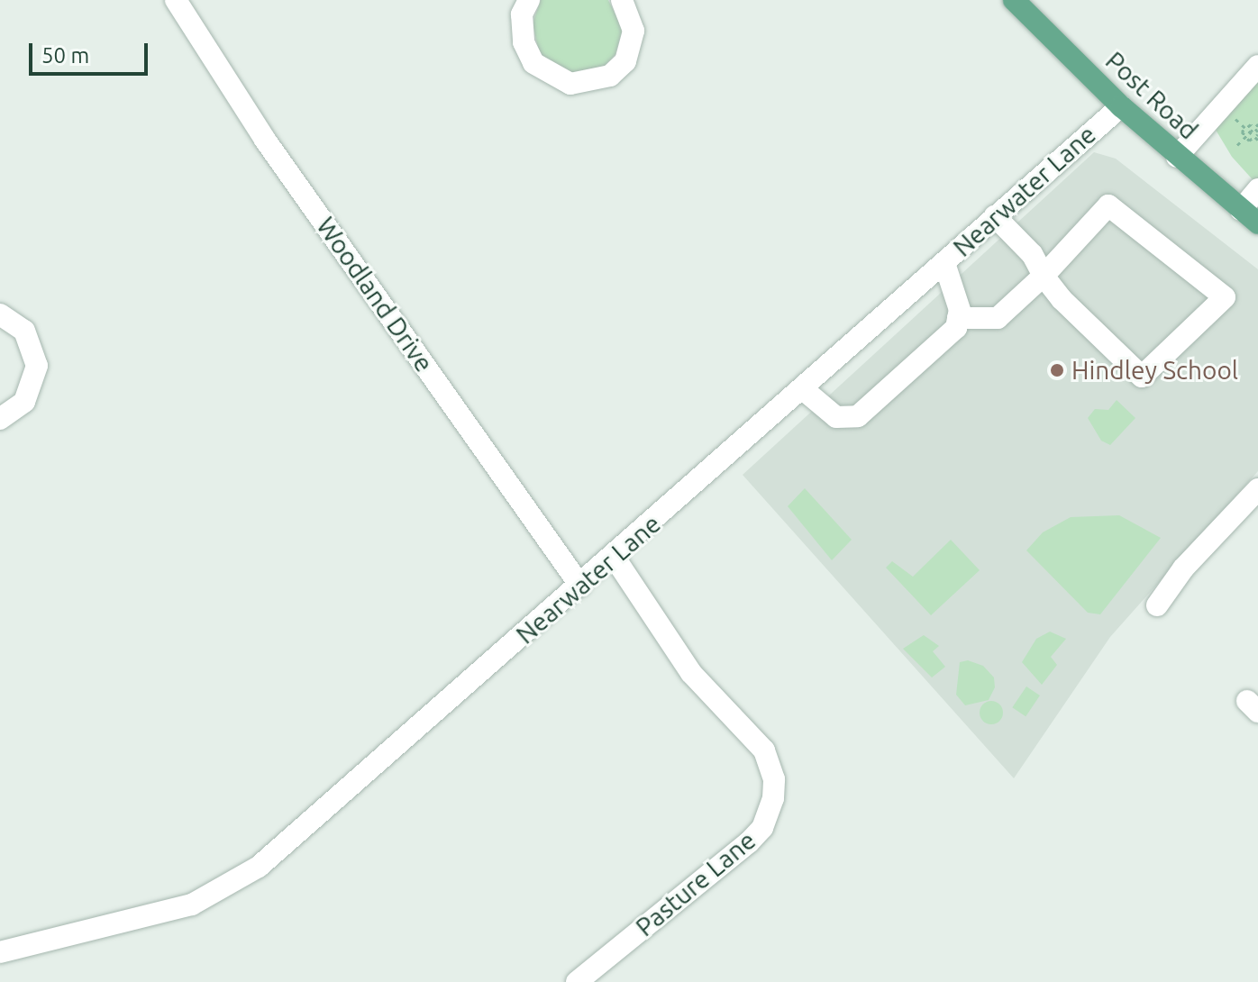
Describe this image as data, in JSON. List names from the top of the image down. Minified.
{"streets":{"main road":["Post Road"],"street":["Nearwater Lane","Woodland Drive","Pasture Lane"]},"crossings":[["Post Road","Nearwater Lane"],["Nearwater Lane","Woodland Drive"],["Nearwater Lane","Pasture Lane"]],"places":["Hindley School"],"scale_bar":"50 m"}
